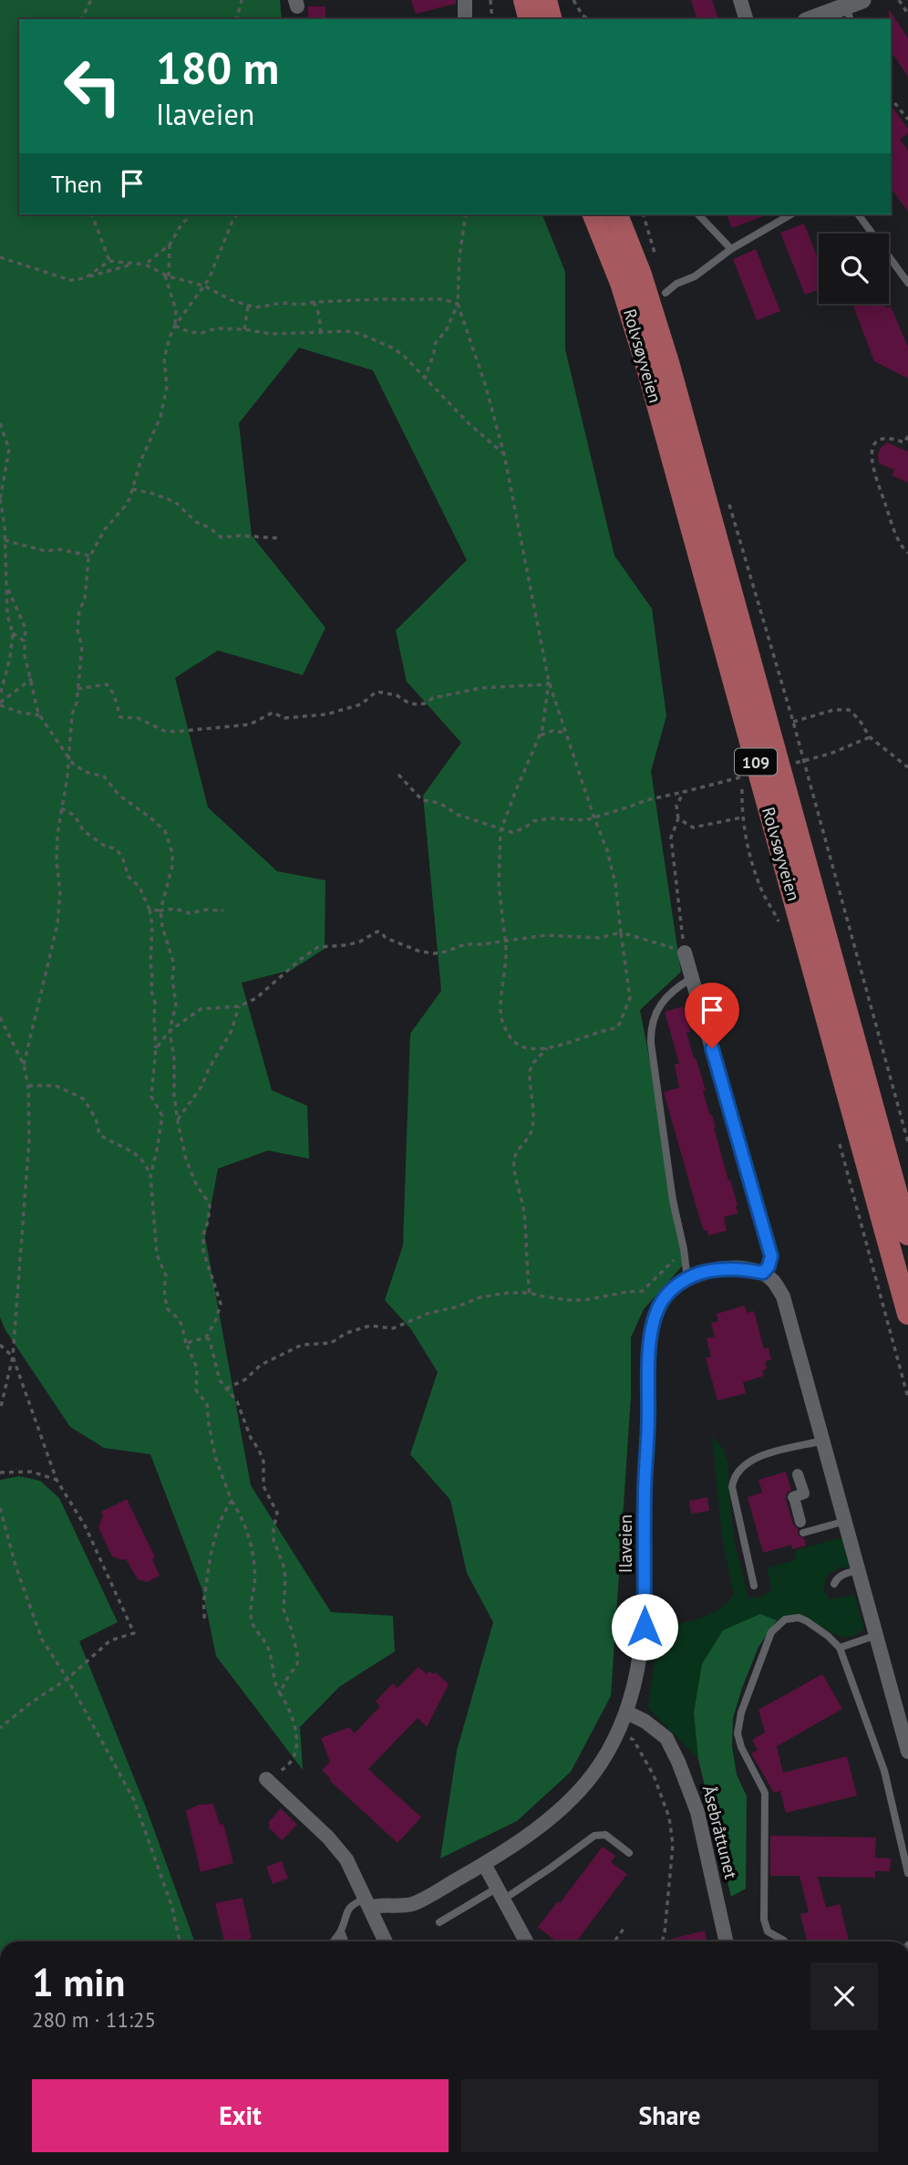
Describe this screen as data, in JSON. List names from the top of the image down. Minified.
{"streets":{"main road":["Rolvsøyveien","109"],"street":["Ilaveien","Åsebråttunet"]},"crossings":[["Ilaveien","Åsebråttunet"]],"page":{"turn":["180 m","Ilaveien"],"then":"Then","heading":["1 min","280 m · 11:25"],"buttons":["Exit","Share"]}}
